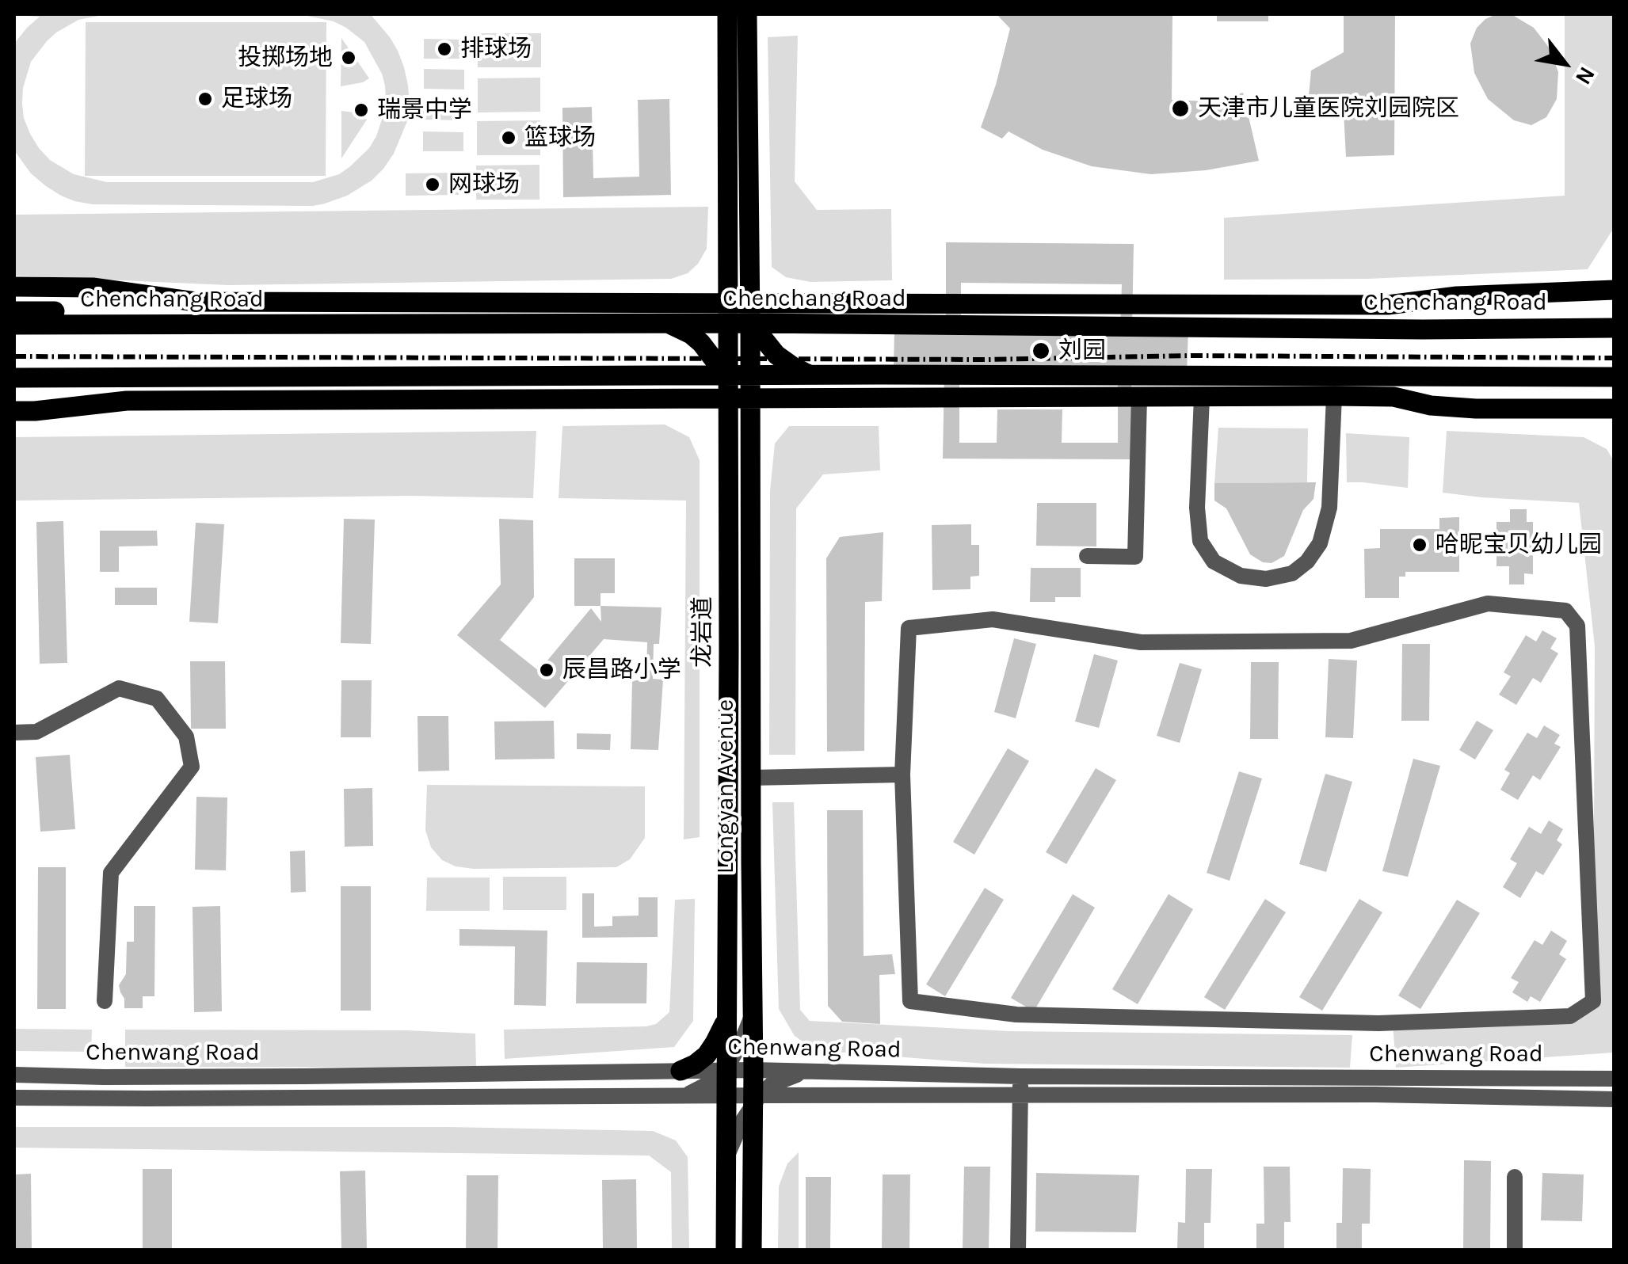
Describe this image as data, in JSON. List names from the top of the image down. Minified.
{"streets":{"main road":["Chenchang Road","龙岩道","Longyan Avenue"],"street":["Chenwang Road"]},"crossings":[["Chenchang Road","龙岩道"],["龙岩道","Chenwang Road"],["Longyan Avenue","Chenwang Road"]],"places":["排球场","投掷场地","足球场","天津市儿童医院刘园院区","瑞景中学","篮球场","网球场","刘园","哈昵宝贝幼儿园","辰昌路小学"],"north":"bottom right"}
